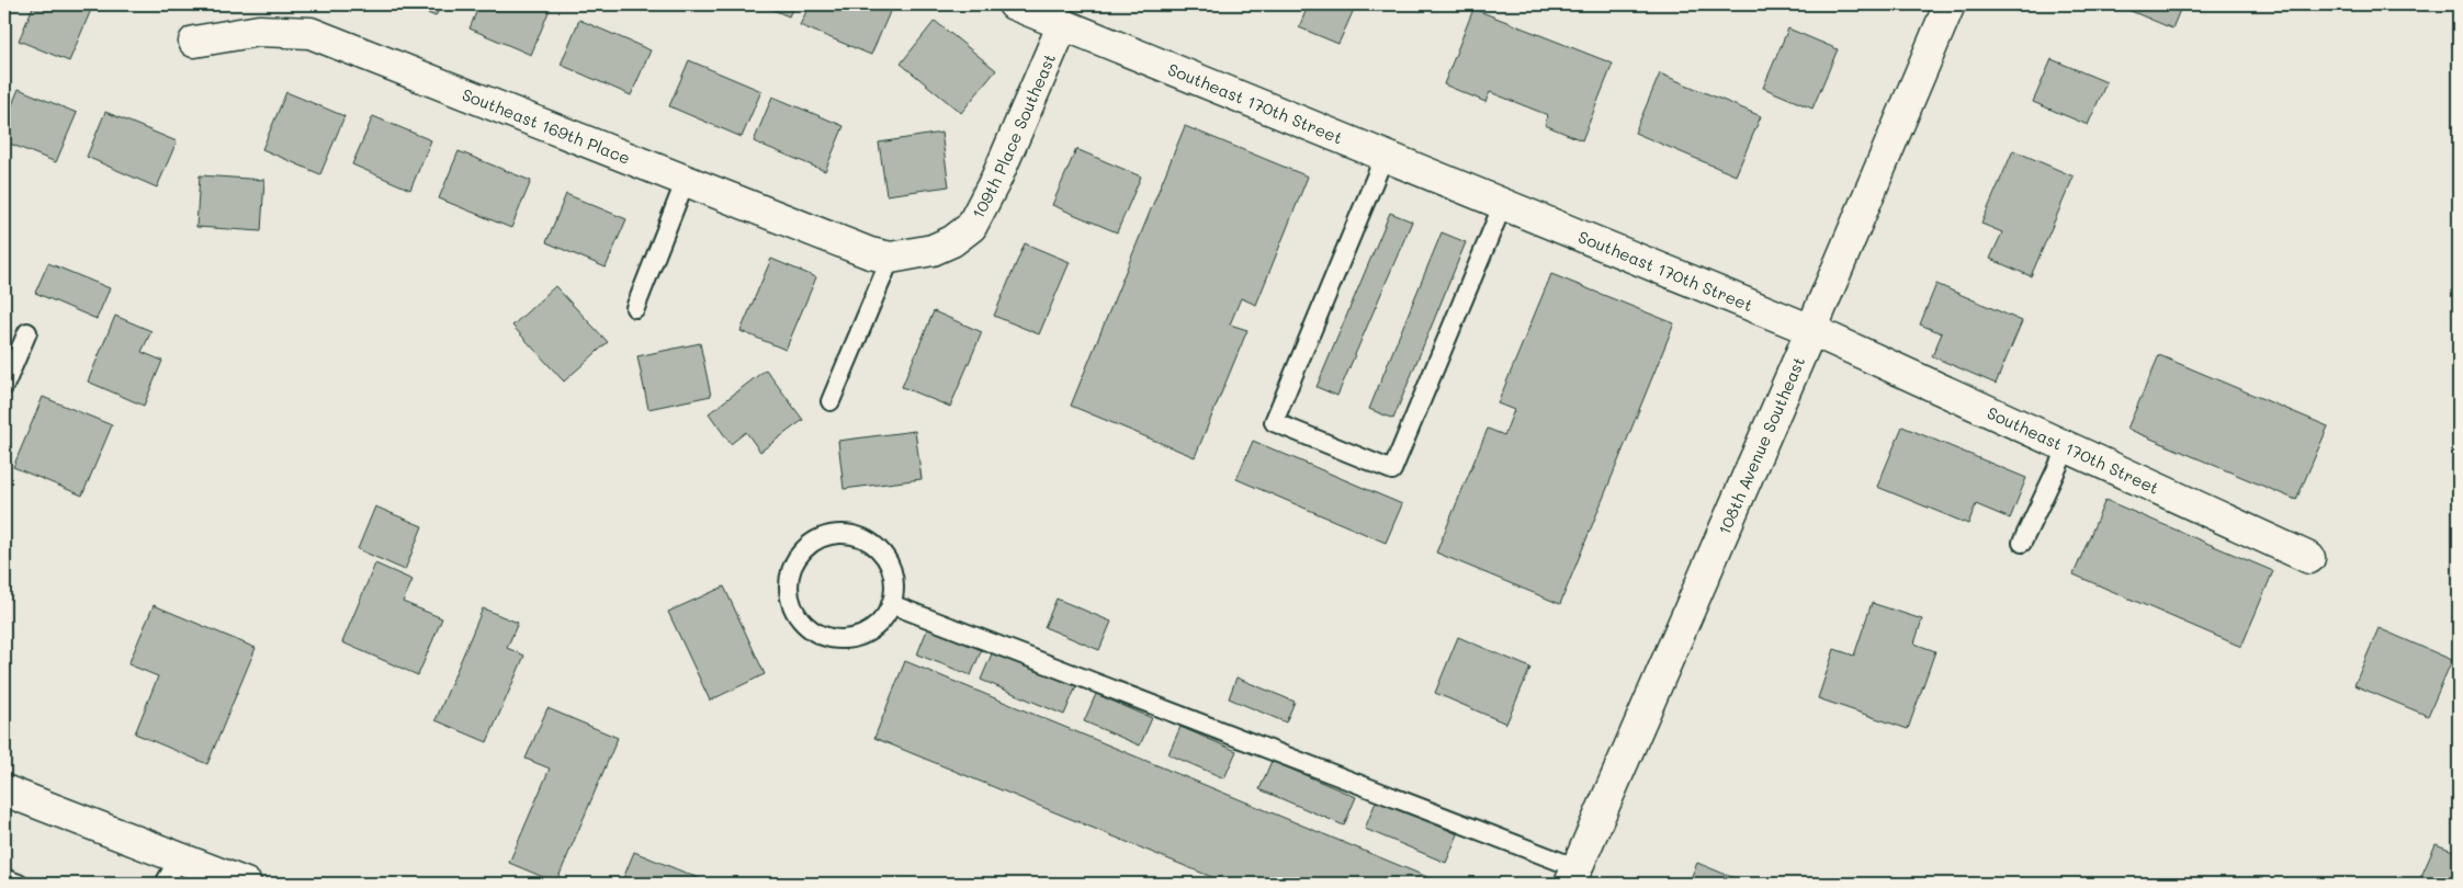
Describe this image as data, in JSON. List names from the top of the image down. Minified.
{"streets":{"street":["Southeast 170th Street","Southeast 169th Place","109th Place Southeast","108th Avenue Southeast"]},"crossings":[["Southeast 170th Street","109th Place Southeast"],["Southeast 170th Street","108th Avenue Southeast"],["Southeast 169th Place","109th Place Southeast"]]}
